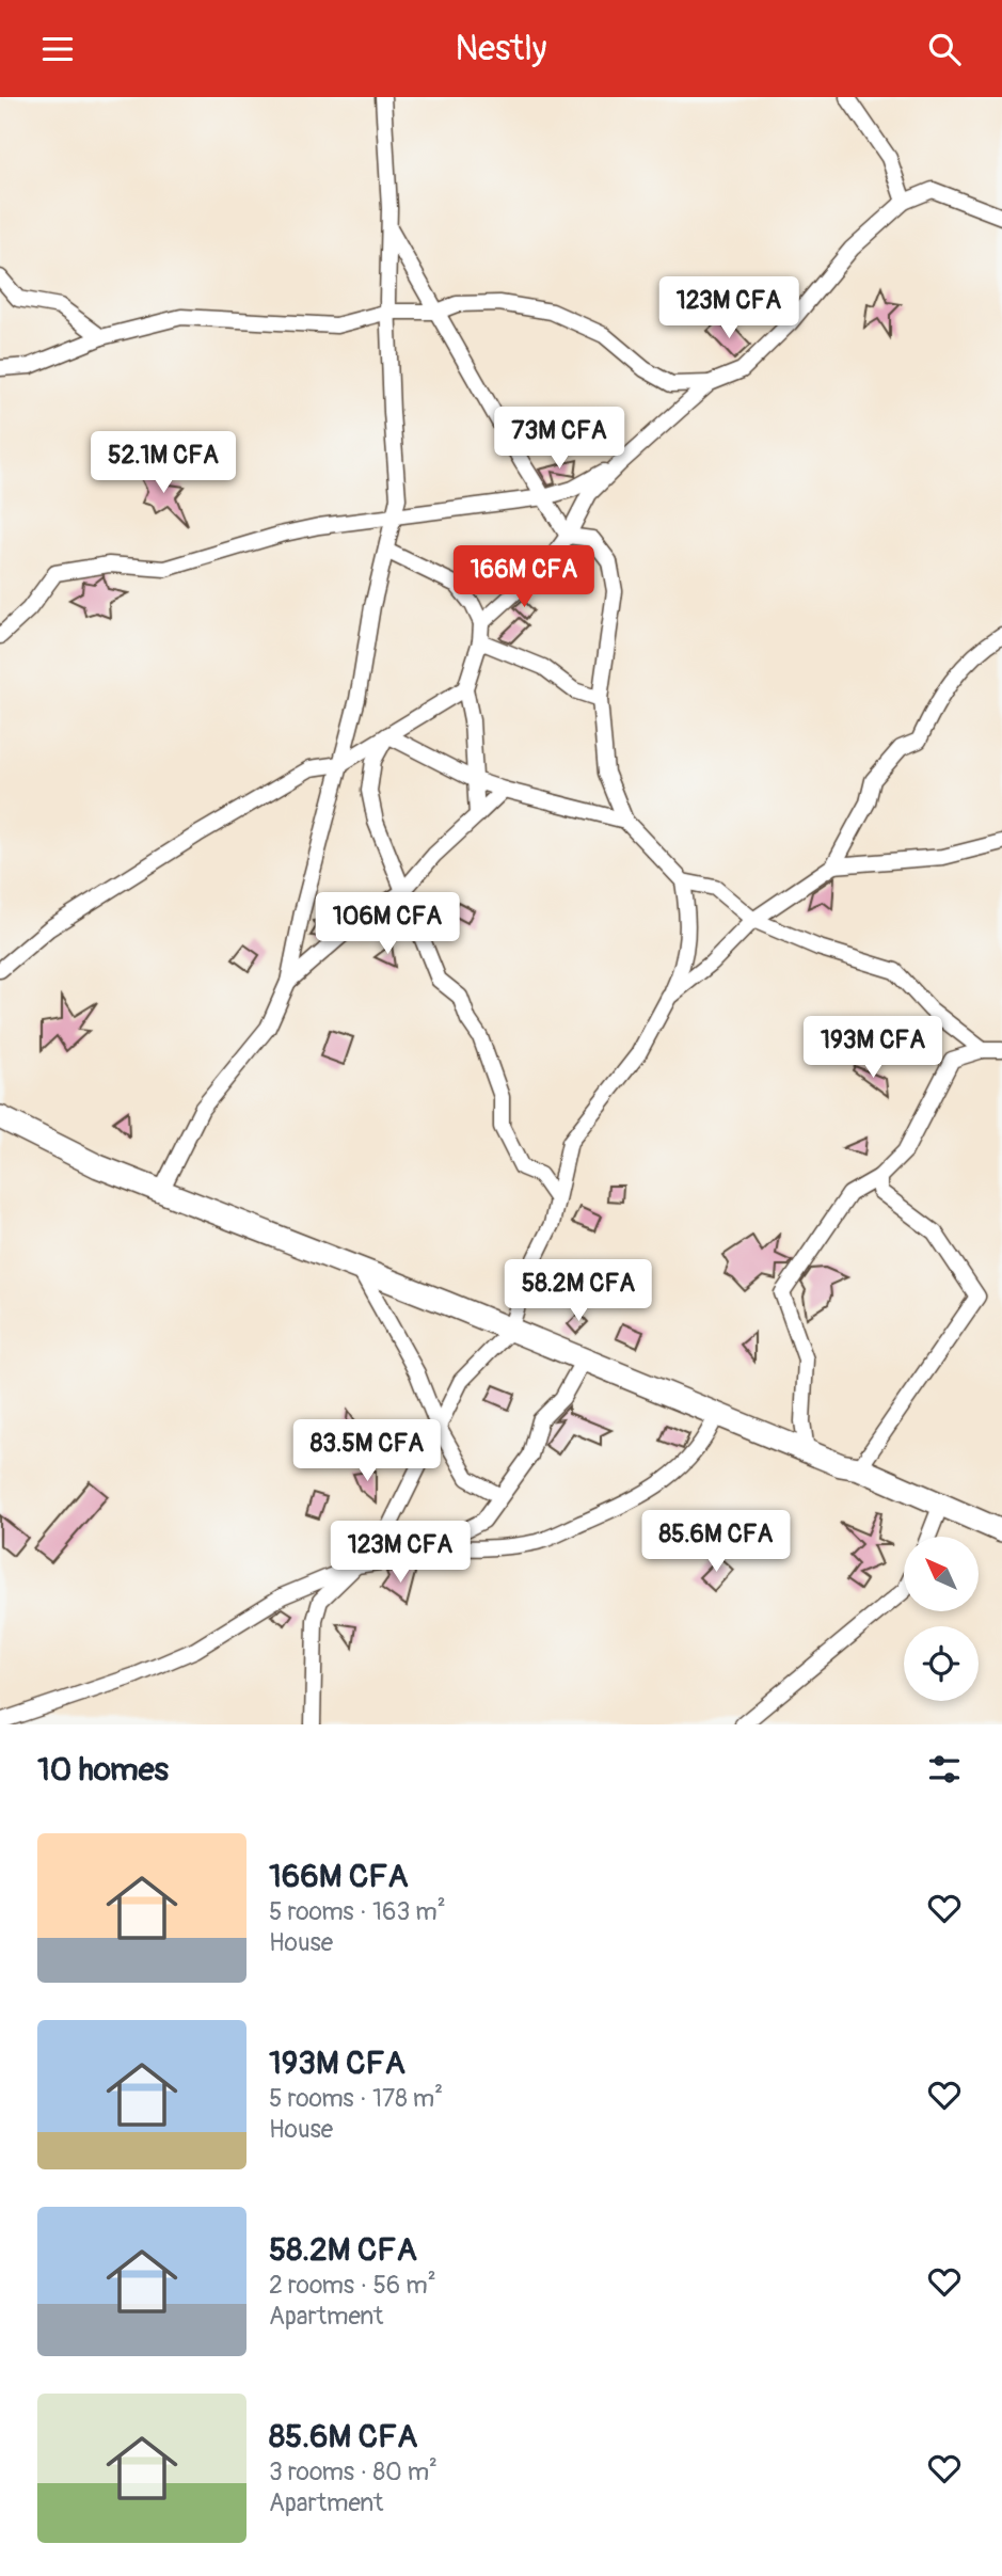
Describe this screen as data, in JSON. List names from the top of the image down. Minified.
{"north":"top left","page":{"header":"Nestly","price":["123M CFA","73M CFA","52.1M CFA","166M CFA","106M CFA","193M CFA","58.2M CFA","83.5M CFA","85.6M CFA","123M CFA"],"heading":"10 homes","list":[{"name":"166M CFA","note":"5 rooms · 163 m² · House"},{"name":"193M CFA","note":"5 rooms · 178 m² · House"},{"name":"58.2M CFA","note":"2 rooms · 56 m² · Apartment"},{"name":"85.6M CFA","note":"3 rooms · 80 m² · Apartment"}]}}
